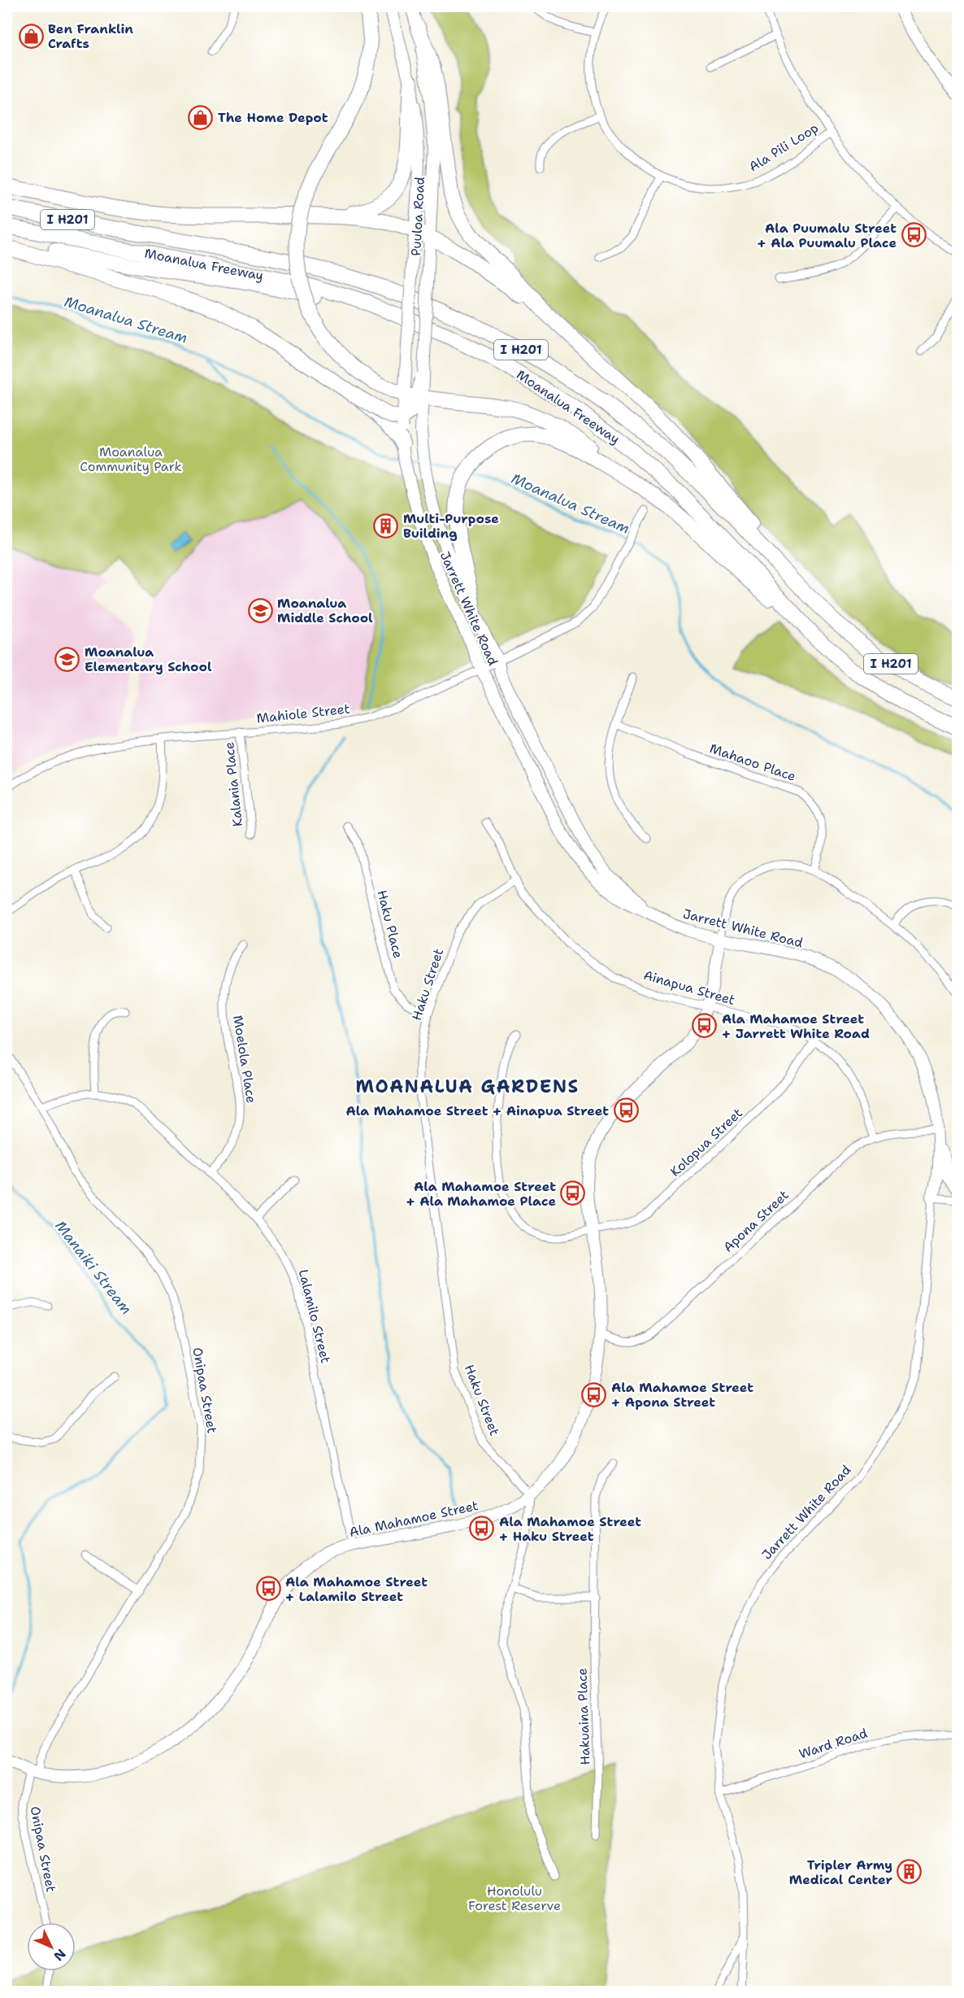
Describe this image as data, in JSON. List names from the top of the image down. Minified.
{"streets":{"highway":["I H201","Moanalua Freeway"],"street":["Ala Pili Loop","Puuloa Road","Jarrett White Road","Mahiole Street","Mahaoo Place","Kalania Place","Haku Place","Haku Street","Ainapua Street","Moelola Place","Kolopua Street","Apona Street","Lalamilo Street","Onipaa Street","Ala Mahamoe Street","Hakuaina Place","Ward Road"]},"crossings":[["Puuloa Road","Jarrett White Road"],["Jarrett White Road","Mahiole Street"],["Jarrett White Road","Apona Street"],["Jarrett White Road","Ala Mahamoe Street"],["Jarrett White Road","Ward Road"],["Mahiole Street","Kalania Place"],["Mahaoo Place","Ala Mahamoe Street"],["Haku Place","Haku Street"],["Haku Street","Ainapua Street"],["Haku Street","Ala Mahamoe Street"],["Ainapua Street","Kolopua Street"],["Ainapua Street","Apona Street"],["Ainapua Street","Ala Mahamoe Street"],["Moelola Place","Lalamilo Street"],["Kolopua Street","Ala Mahamoe Street"],["Apona Street","Ala Mahamoe Street"],["Lalamilo Street","Onipaa Street"],["Lalamilo Street","Ala Mahamoe Street"],["Onipaa Street","Ala Mahamoe Street"]],"districts":["MOANALUA GARDENS"],"water":["Moanalua Stream","Manaiki Stream"],"parks":["Moanalua Community Park","Honolulu Forest Reserve"],"places":{"shop":["Ben Franklin Crafts","The Home Depot"],"bus stop":["Ala Puumalu Street + Ala Puumalu Place","Ala Mahamoe Street + Jarrett White Road","Ala Mahamoe Street + Ainapua Street","Ala Mahamoe Street + Ala Mahamoe Place","Ala Mahamoe Street + Apona Street","Ala Mahamoe Street + Haku Street","Ala Mahamoe Street + Lalamilo Street"],"building":["Multi-Purpose Building","Tripler Army Medical Center"],"school or university":["Moanalua Middle School","Moanalua Elementary School"]},"north":"bottom right"}
